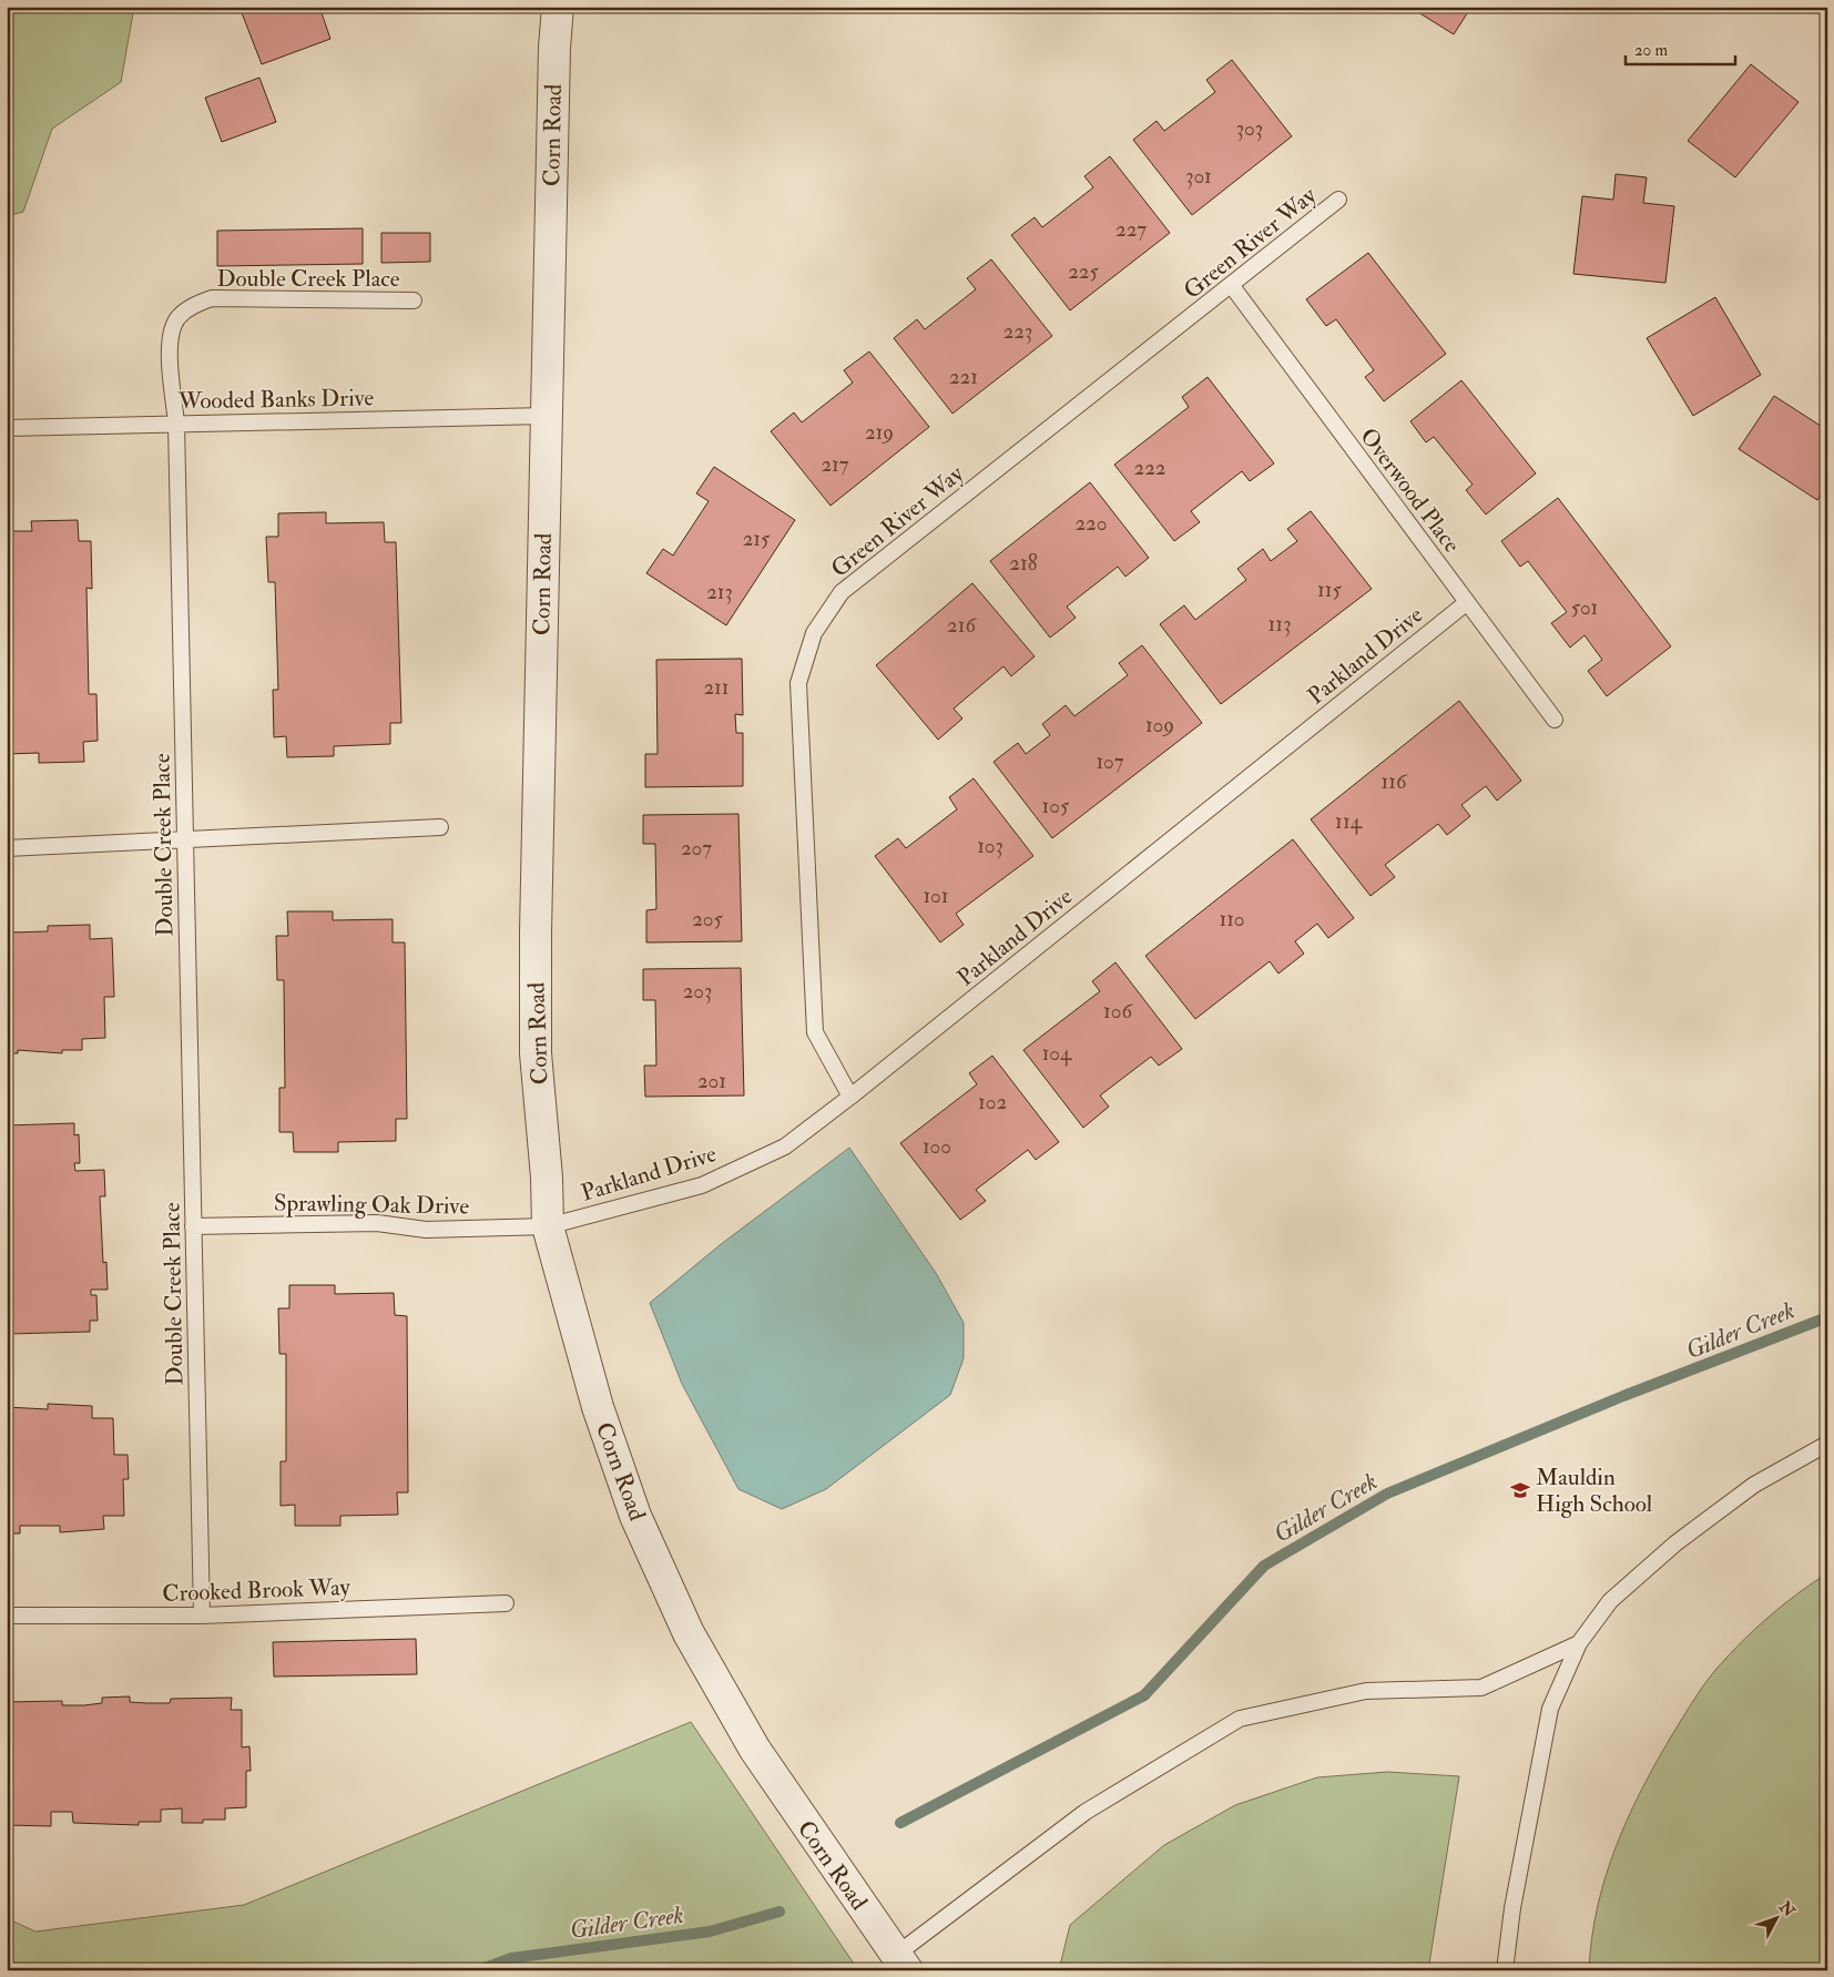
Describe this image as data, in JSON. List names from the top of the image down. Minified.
{"streets":{"street":["Corn Road"],"lane":["Green River Way","Double Creek Place","Wooded Banks Drive","Overwood Place","Parkland Drive","Sprawling Oak Drive","Crooked Brook Way"]},"crossings":[["Corn Road","Wooded Banks Drive"],["Corn Road","Parkland Drive"],["Corn Road","Sprawling Oak Drive"],["Green River Way","Overwood Place"],["Green River Way","Parkland Drive"],["Double Creek Place","Wooded Banks Drive"],["Double Creek Place","Sprawling Oak Drive"],["Double Creek Place","Crooked Brook Way"],["Overwood Place","Parkland Drive"],["Parkland Drive","Sprawling Oak Drive"]],"water":["Gilder Creek"],"places":{"school or university":["Mauldin High School"]},"house_numbers":["303","301","227","225","223","221","219","217","222","220","215","218","115","213","501","113","216","211","109","107","116","105","114","103","207","101","205","110","203","106","104","201","102","100"],"scale_bar":"20 m","north":"top right"}
